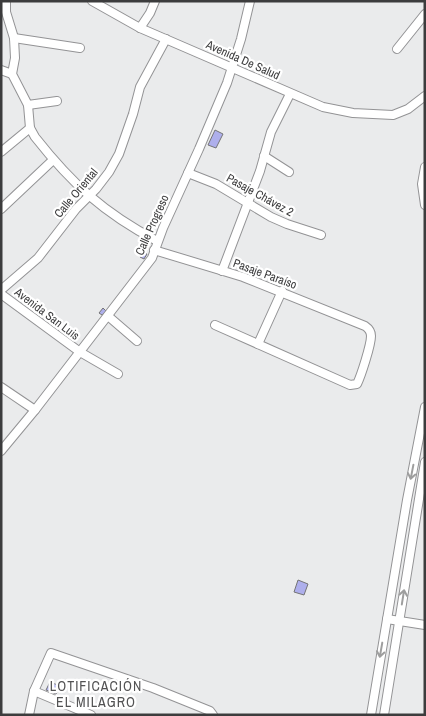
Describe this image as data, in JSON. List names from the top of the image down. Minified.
{"streets":{"street":["Avenida De Salud","Calle Oriental","Pasaje Chávez 2","Calle Progreso","Pasaje Paraíso","Avenida San Luis"]},"crossings":[["Avenida De Salud","Calle Oriental"],["Avenida De Salud","Calle Progreso"],["Calle Oriental","Avenida San Luis"],["Pasaje Chávez 2","Calle Progreso"],["Calle Progreso","Pasaje Paraíso"],["Calle Progreso","Avenida San Luis"]],"districts":["LOTIFICACIÓN EL MILAGRO"]}
